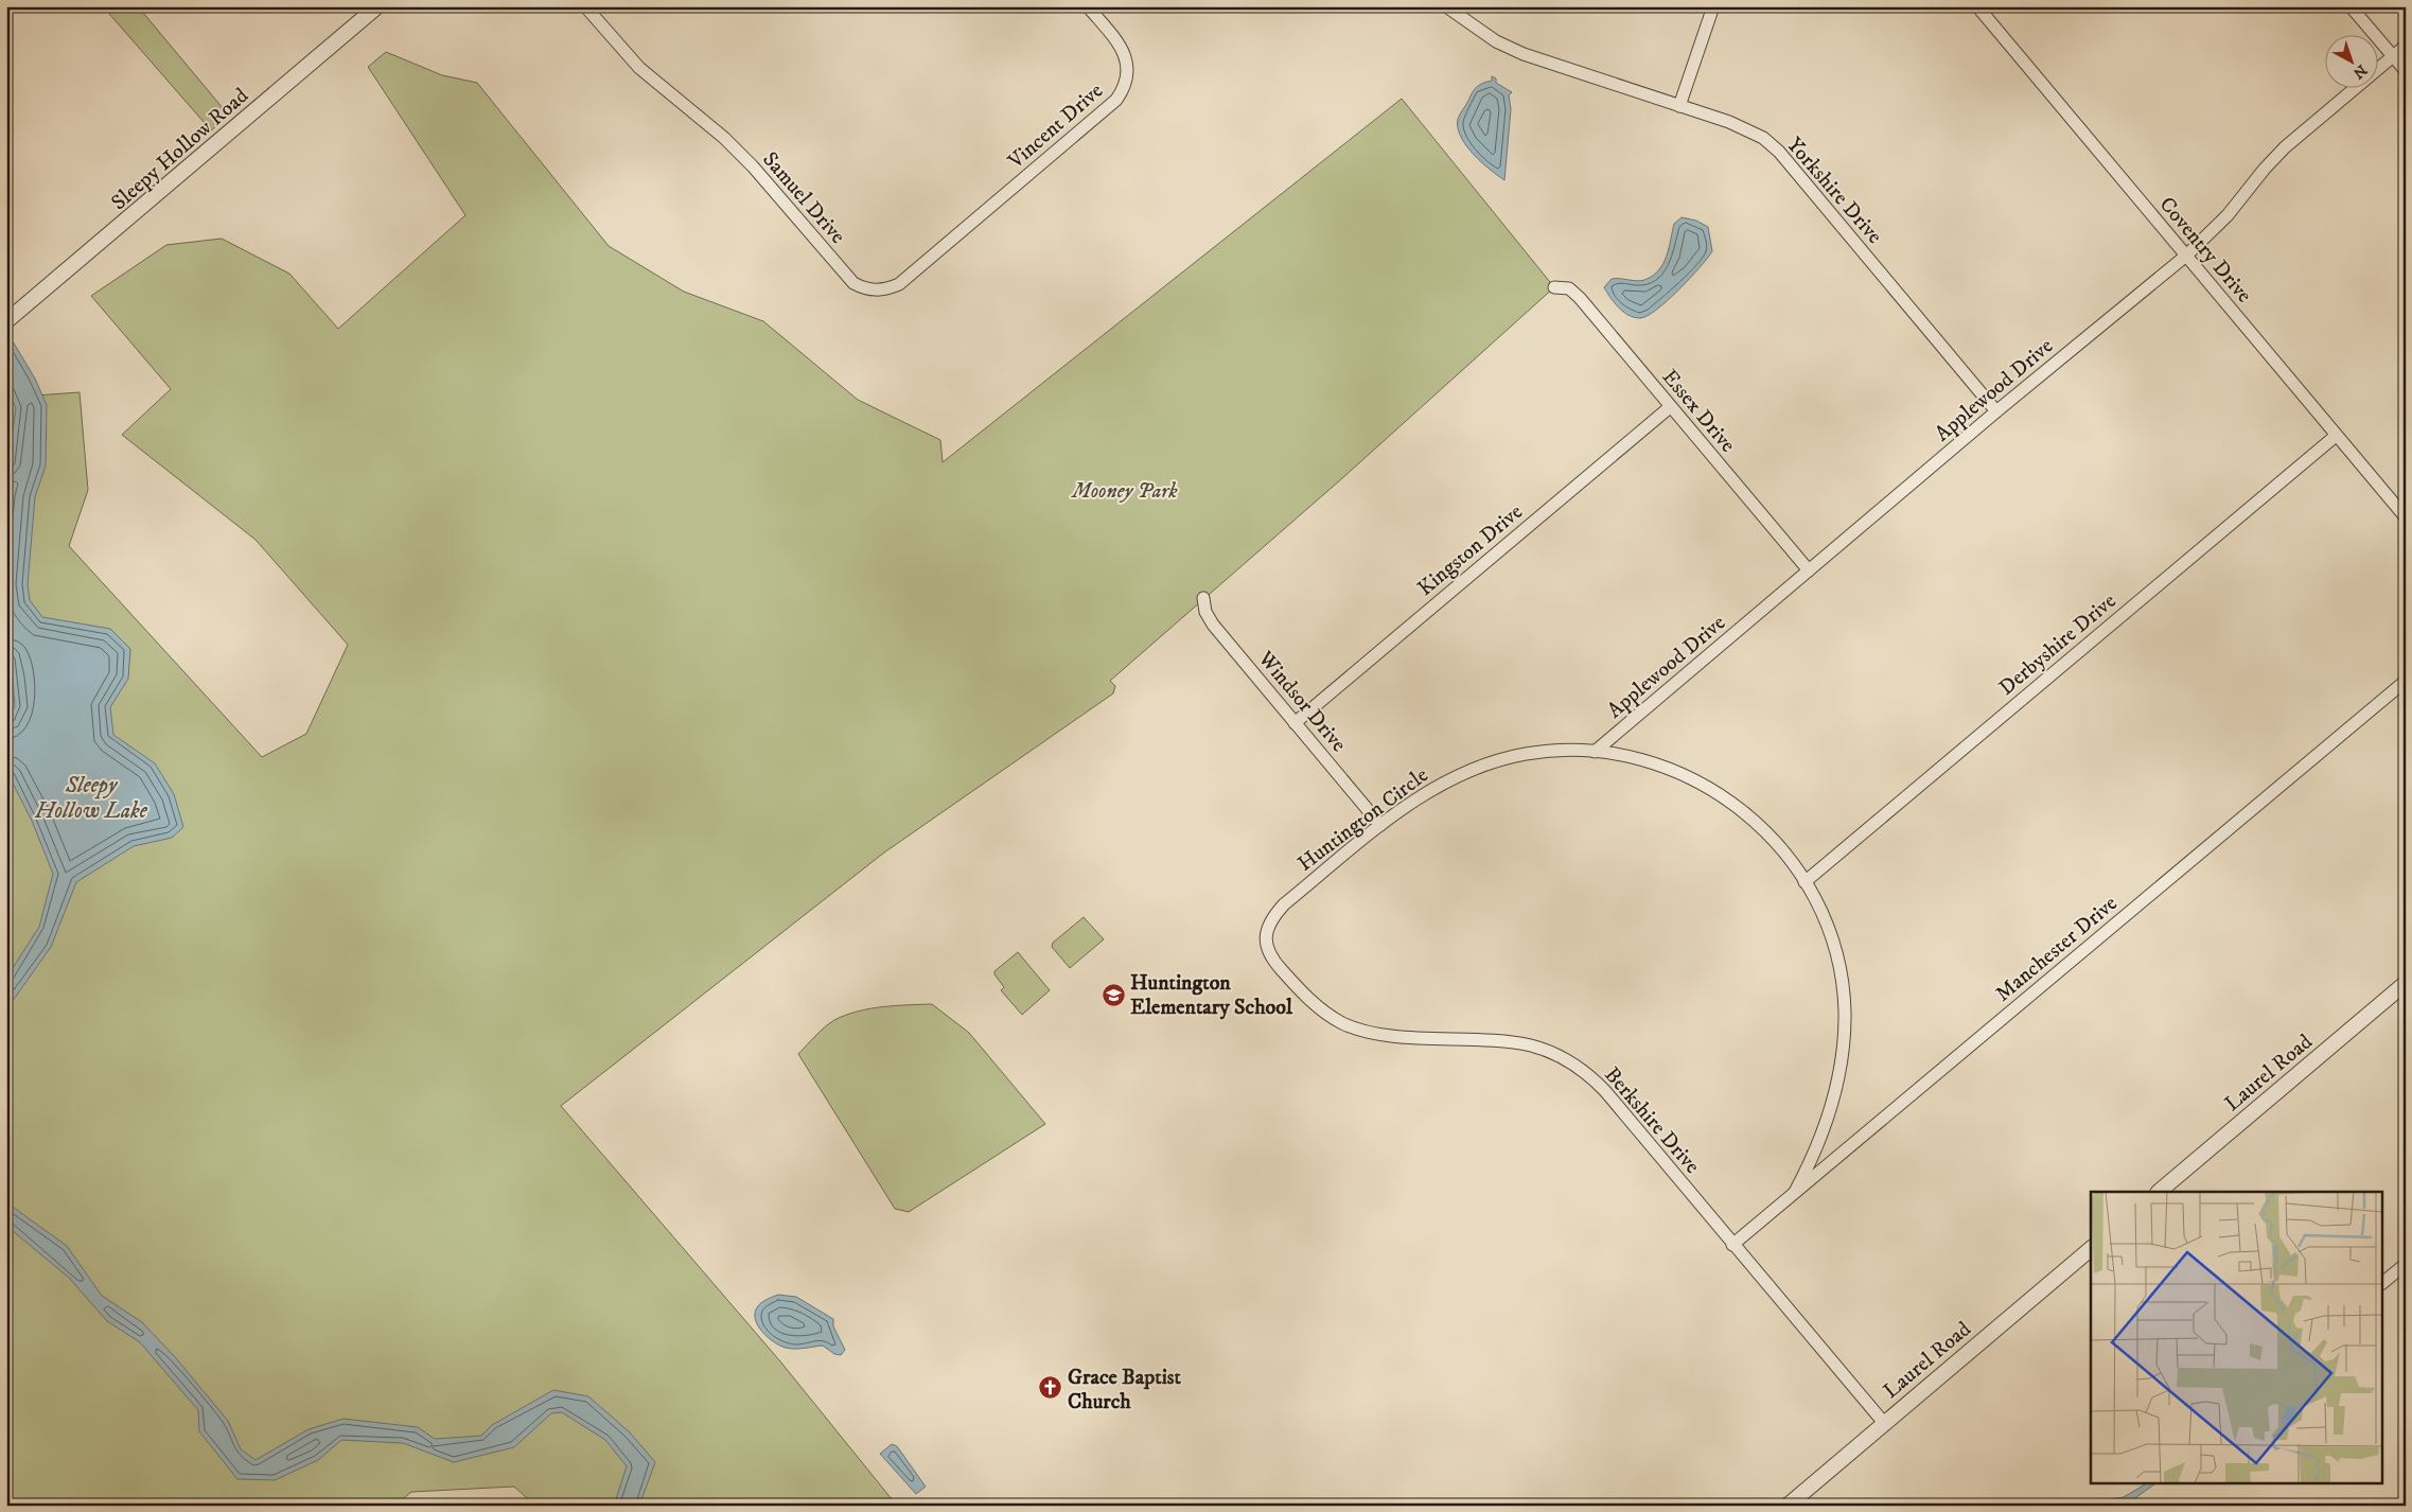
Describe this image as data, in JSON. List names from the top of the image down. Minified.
{"streets":{"street":["Vincent Drive","Sleepy Hollow Road","Yorkshire Drive","Samuel Drive","Coventry Drive","Applewood Drive","Essex Drive","Kingston Drive","Derbyshire Drive","Windsor Drive","Huntington Circle","Manchester Drive","Laurel Road","Berkshire Drive"]},"crossings":[["Vincent Drive","Samuel Drive"],["Yorkshire Drive","Applewood Drive"],["Coventry Drive","Applewood Drive"],["Coventry Drive","Derbyshire Drive"],["Applewood Drive","Essex Drive"],["Applewood Drive","Huntington Circle"],["Essex Drive","Kingston Drive"],["Kingston Drive","Windsor Drive"],["Derbyshire Drive","Huntington Circle"],["Windsor Drive","Huntington Circle"],["Huntington Circle","Manchester Drive"],["Huntington Circle","Berkshire Drive"],["Manchester Drive","Berkshire Drive"],["Laurel Road","Berkshire Drive"]],"water":["Sleepy Hollow Lake"],"parks":["Mooney Park"],"places":{"school or university":["Huntington Elementary School"],"church":["Grace Baptist Church"]},"north":"bottom right"}
